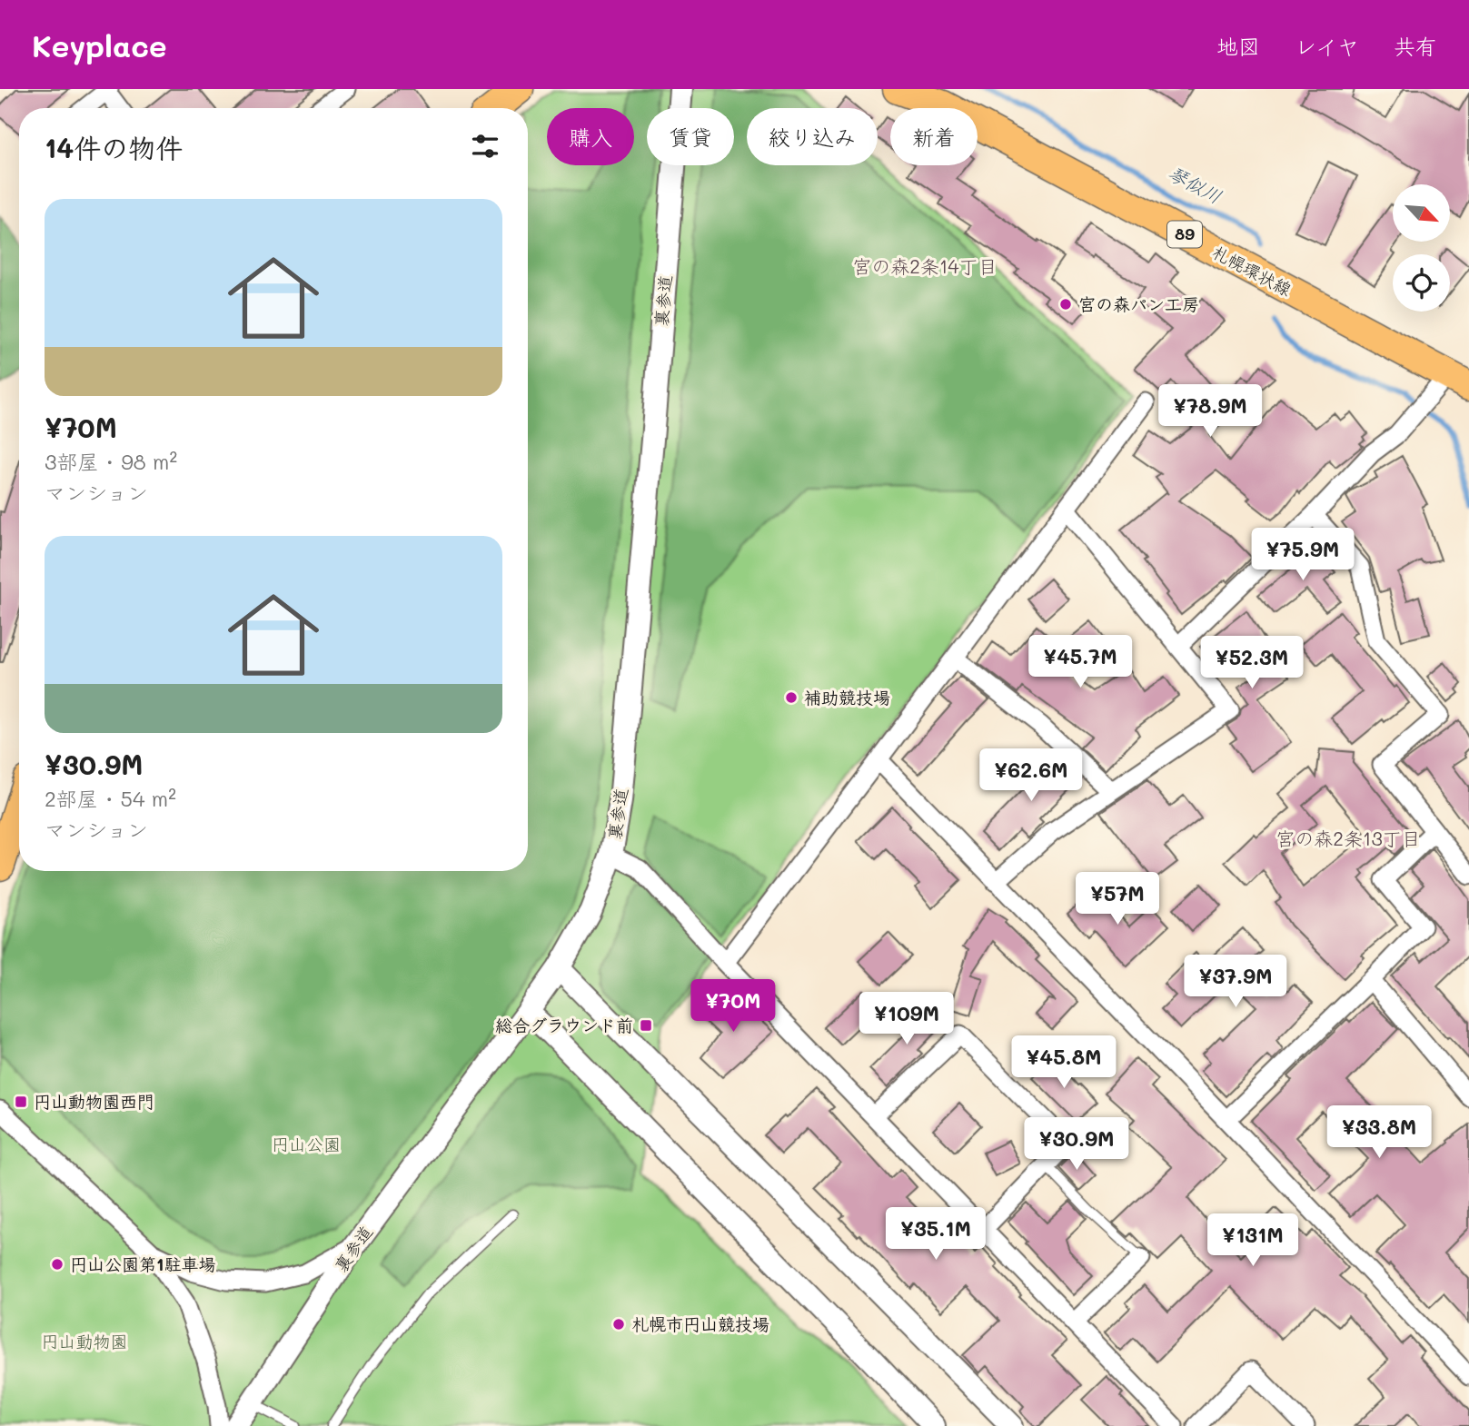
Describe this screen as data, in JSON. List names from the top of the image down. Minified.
{"streets":{"main road":["89","札幌環状線"],"street":["裏参道"]},"districts":["宮の森2条14丁目","宮の森2条13丁目"],"water":["琴似川"],"parks":["円山公園","円山動物園"],"places":{"other":["宮の森パン工房","補助競技場","円山公園第1駐車場","札幌市円山競技場"],"transit":["総合グラウンド前","円山動物園西門"]},"north":"bottom right","page":{"header":"Keyplace","nav":["地図","レイヤ","共有"],"chip":["購入","賃貸","絞り込み","新着"],"heading":"14件の物件","list":[{"name":"¥70M","note":"3部屋 · 98 m² · マンション"},{"name":"¥30.9M","note":"2部屋 · 54 m² · マンション"}],"price":["¥78.9M","¥75.9M","¥45.7M","¥52.3M","¥62.6M","¥57M","¥37.9M","¥70M","¥109M","¥45.8M","¥33.8M","¥30.9M","¥35.1M","¥131M"]}}
